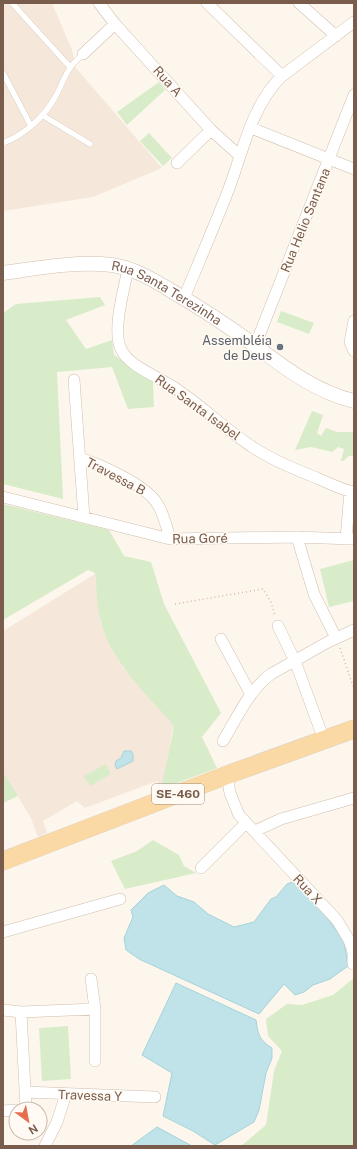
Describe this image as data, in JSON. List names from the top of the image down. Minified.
{"streets":{"main road":["SE-460"],"street":["Rua A","Rua Helio Santana","Rua Santa Terezinha","Rua Santa Isabel","Travessa B","Rua Goré","Rua X","Travessa Y"]},"crossings":[["Rua Helio Santana","Rua Santa Terezinha"],["Rua Santa Terezinha","Rua Santa Isabel"],["Travessa B","Rua Goré"],["SE-460","Rua X"]],"places":["Assembléia de Deus"],"north":"bottom right"}
